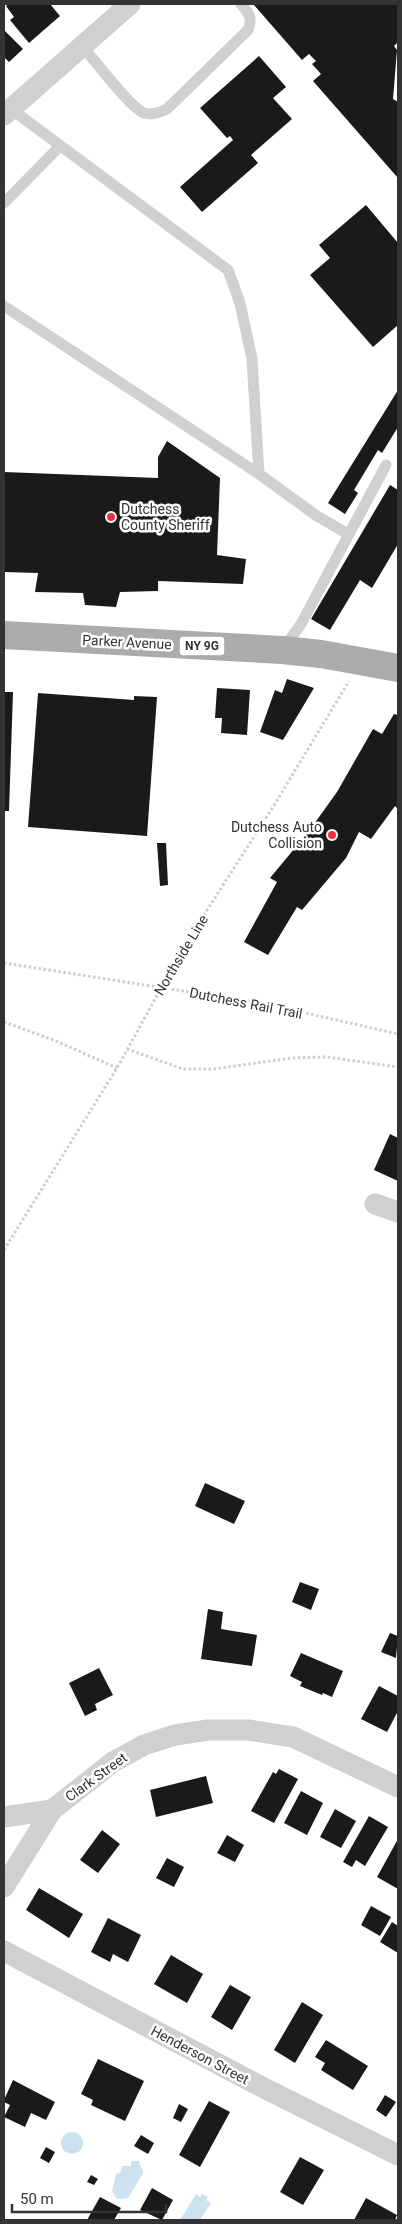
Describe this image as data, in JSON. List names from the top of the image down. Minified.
{"streets":{"main road":["Parker Avenue","NY 9G"],"street":["Clark Street","Henderson Street"],"path":["Northside Line","Dutchess Rail Trail"]},"crossings":[["Parker Avenue","Northside Line"]],"places":["Dutchess County Sheriff","Dutchess Auto Collision"],"scale_bar":"50 m"}
